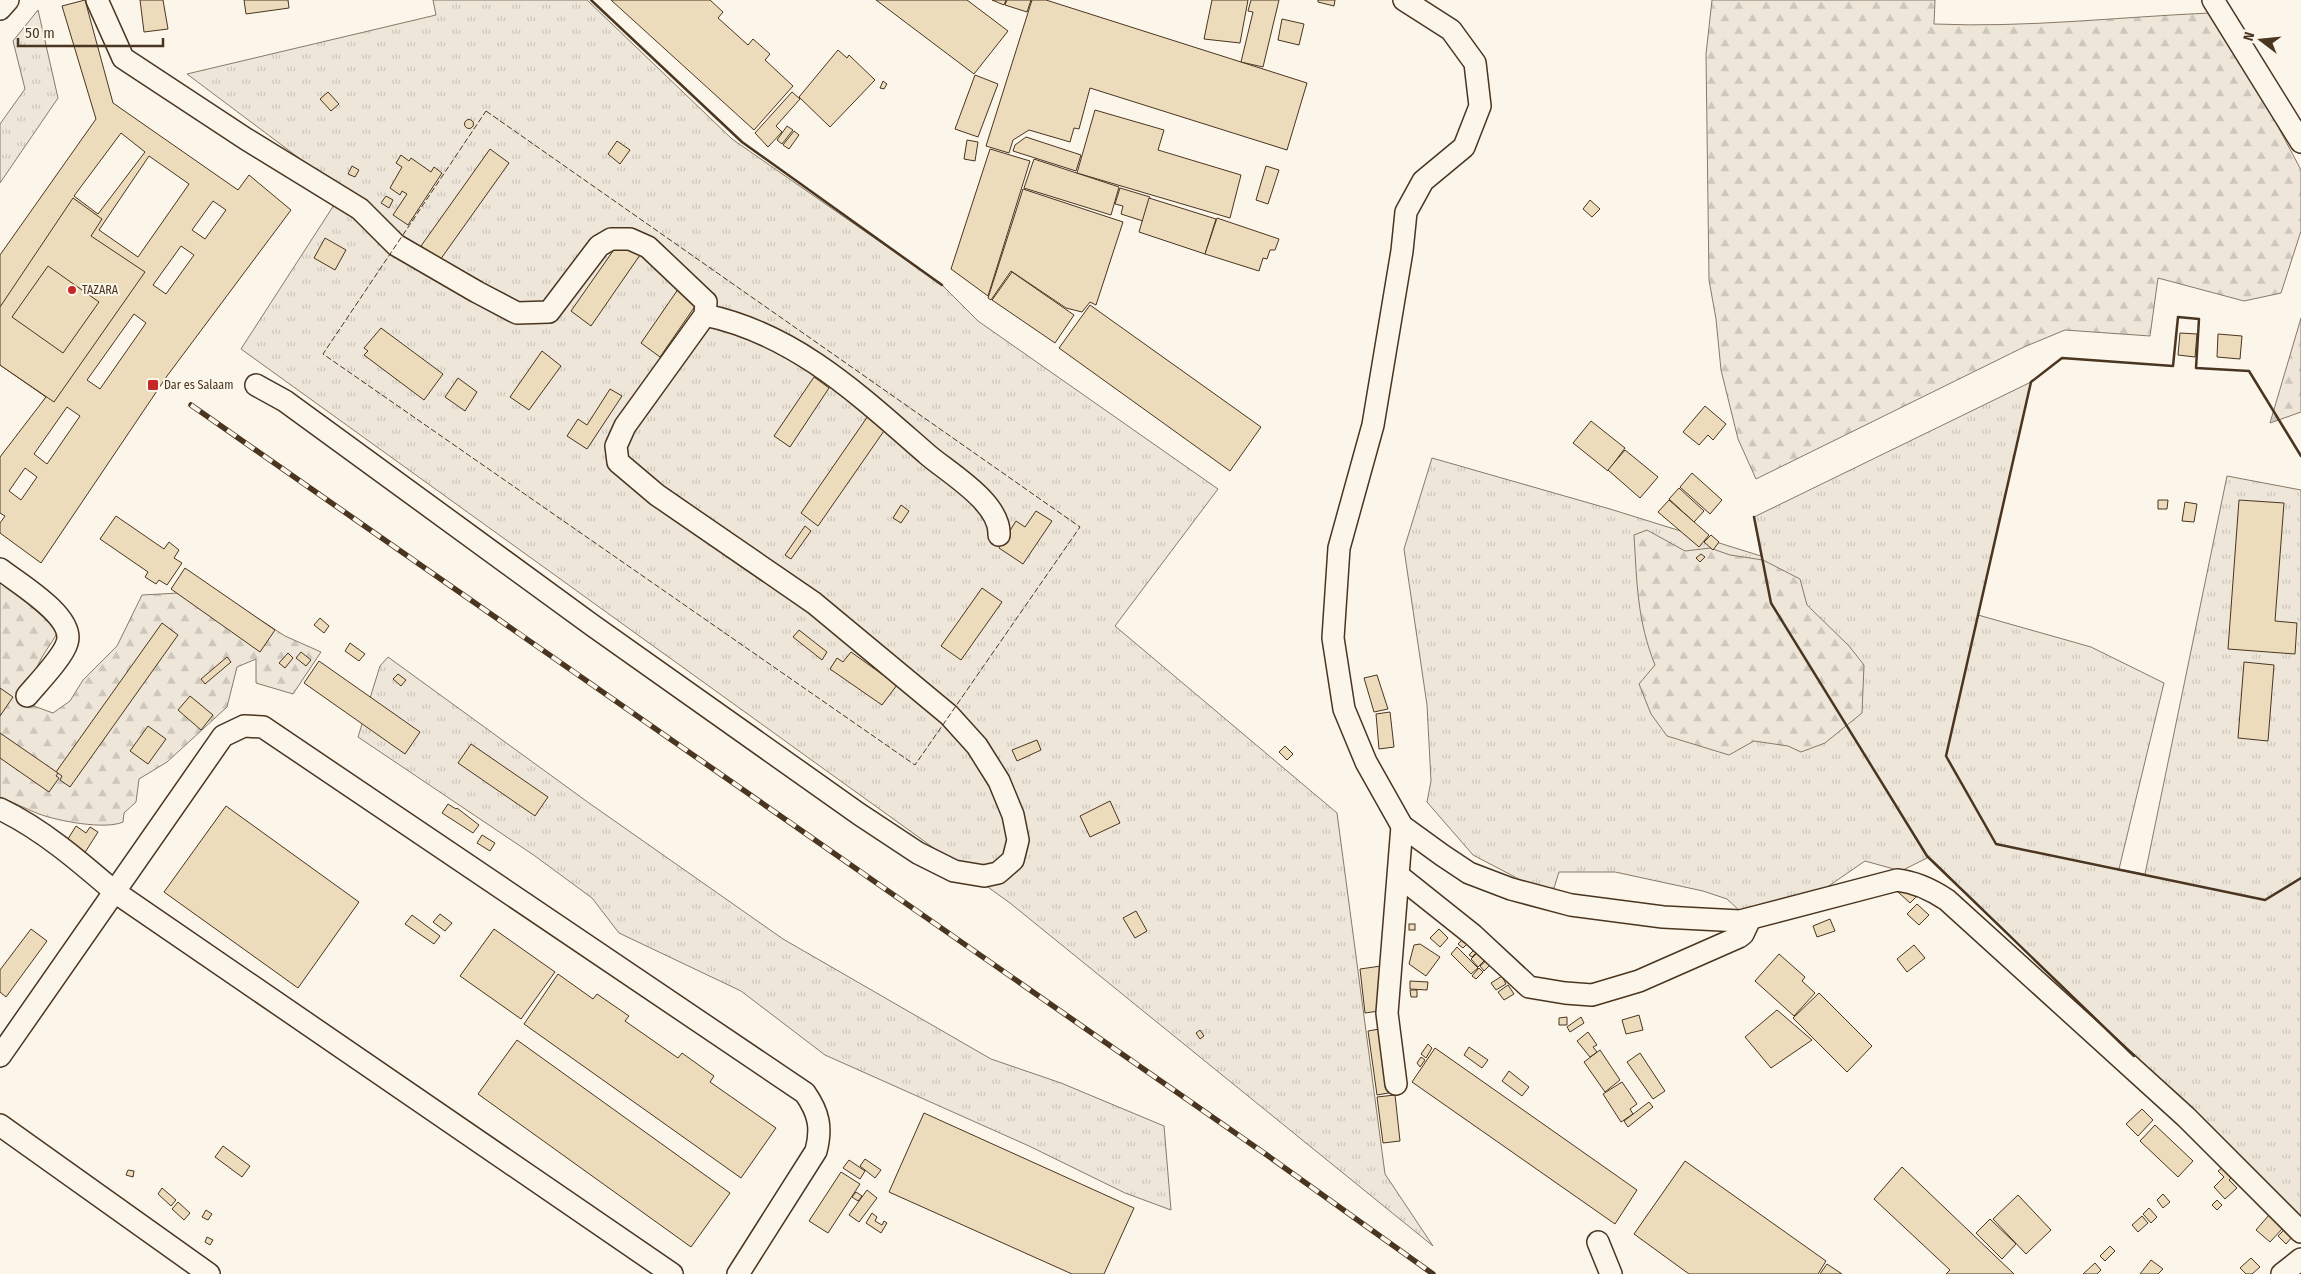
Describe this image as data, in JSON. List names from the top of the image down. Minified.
{"places":{"other":["TAZARA"],"transit":["Dar es Salaam"]},"scale_bar":"50 m","north":"left"}
